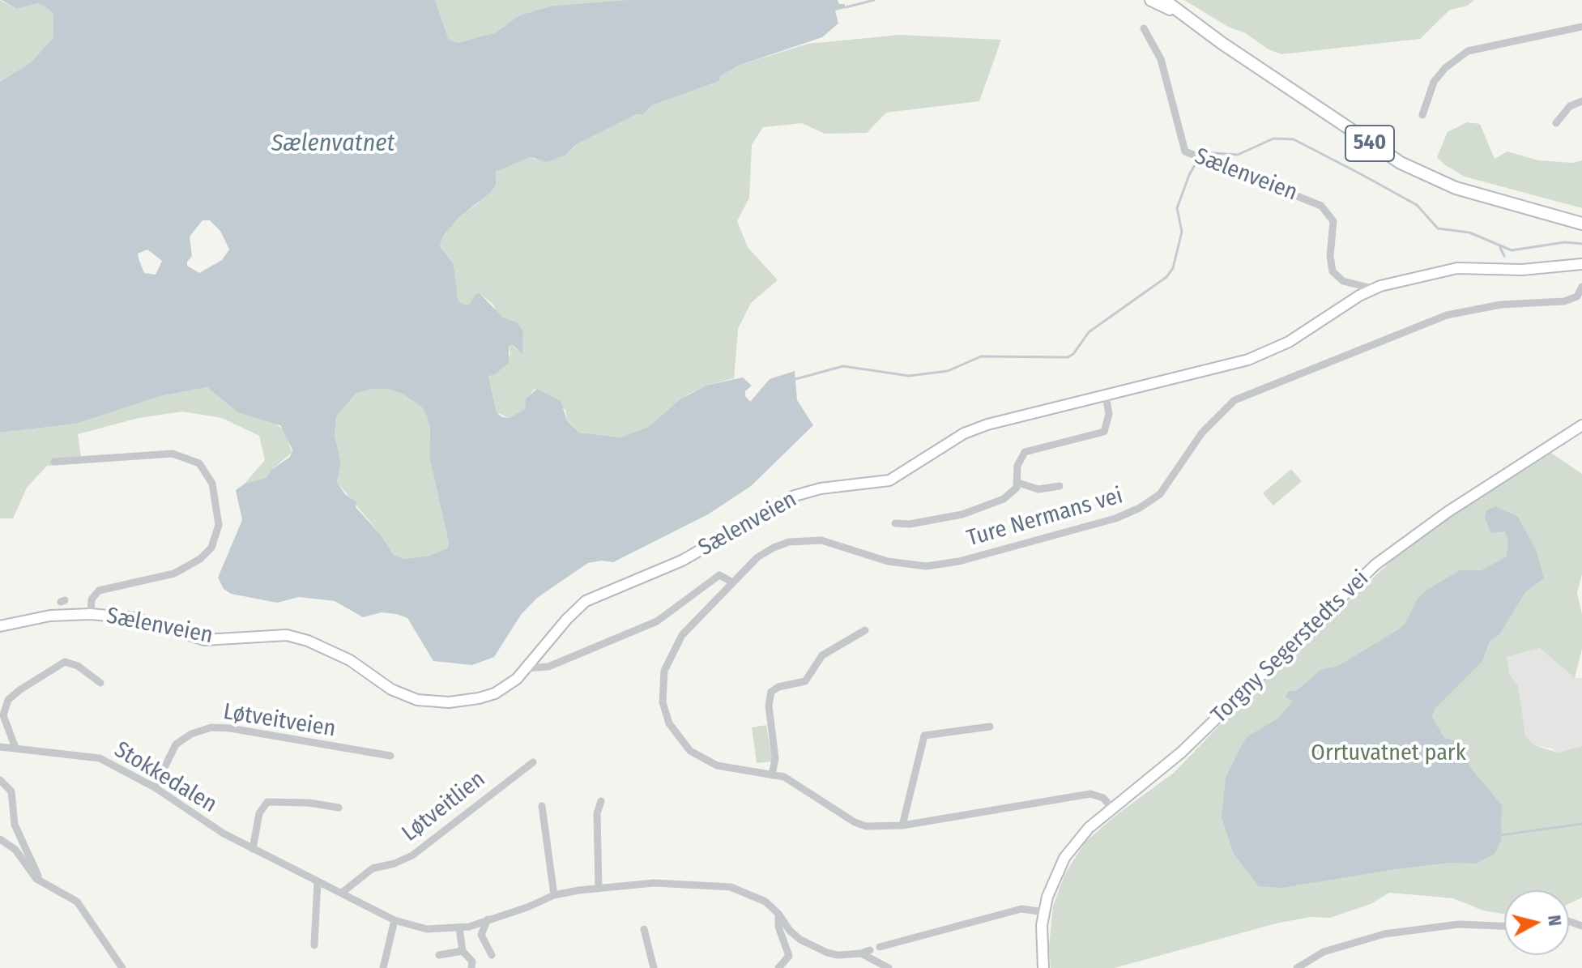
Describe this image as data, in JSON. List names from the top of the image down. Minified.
{"streets":{"main road":["540"],"street":["Sælenveien","Ture Nermans vei","Torgny Segerstedts vei","Løtveitveien","Stokkedalen","Løtveitlien"]},"crossings":[["Sælenveien","Ture Nermans vei"],["Ture Nermans vei","Torgny Segerstedts vei"],["Løtveitveien","Stokkedalen"],["Stokkedalen","Løtveitlien"]],"water":["Sælenvatnet"],"parks":["Orrtuvatnet park"],"north":"right"}
